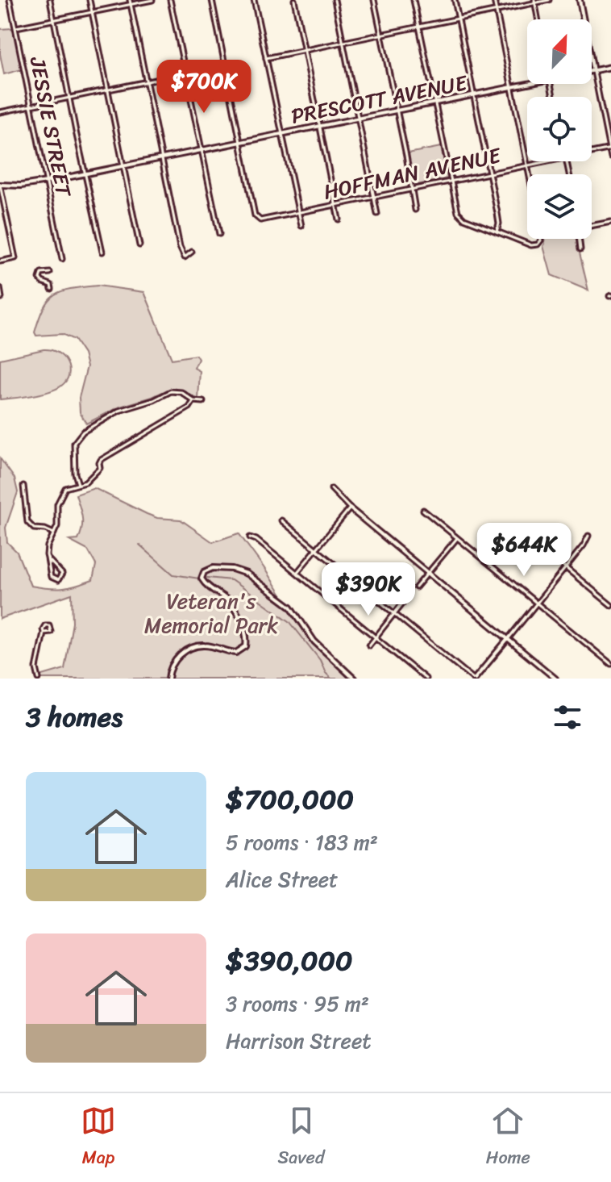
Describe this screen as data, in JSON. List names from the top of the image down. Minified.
{"streets":{"street":["PRESCOTT AVENUE","JESSIE STREET","HOFFMAN AVENUE"]},"crossings":[["PRESCOTT AVENUE","JESSIE STREET"],["PRESCOTT AVENUE","HOFFMAN AVENUE"]],"parks":["Veteran's Memorial Park"],"north":"top right","page":{"price":["$700K","$644K","$390K"],"heading":"3 homes","list":[{"name":"$700,000","note":"5 rooms · 183 m² · Alice Street"},{"name":"$390,000","note":"3 rooms · 95 m² · Harrison Street"}],"tabs":["Map","Saved","Home"]}}
